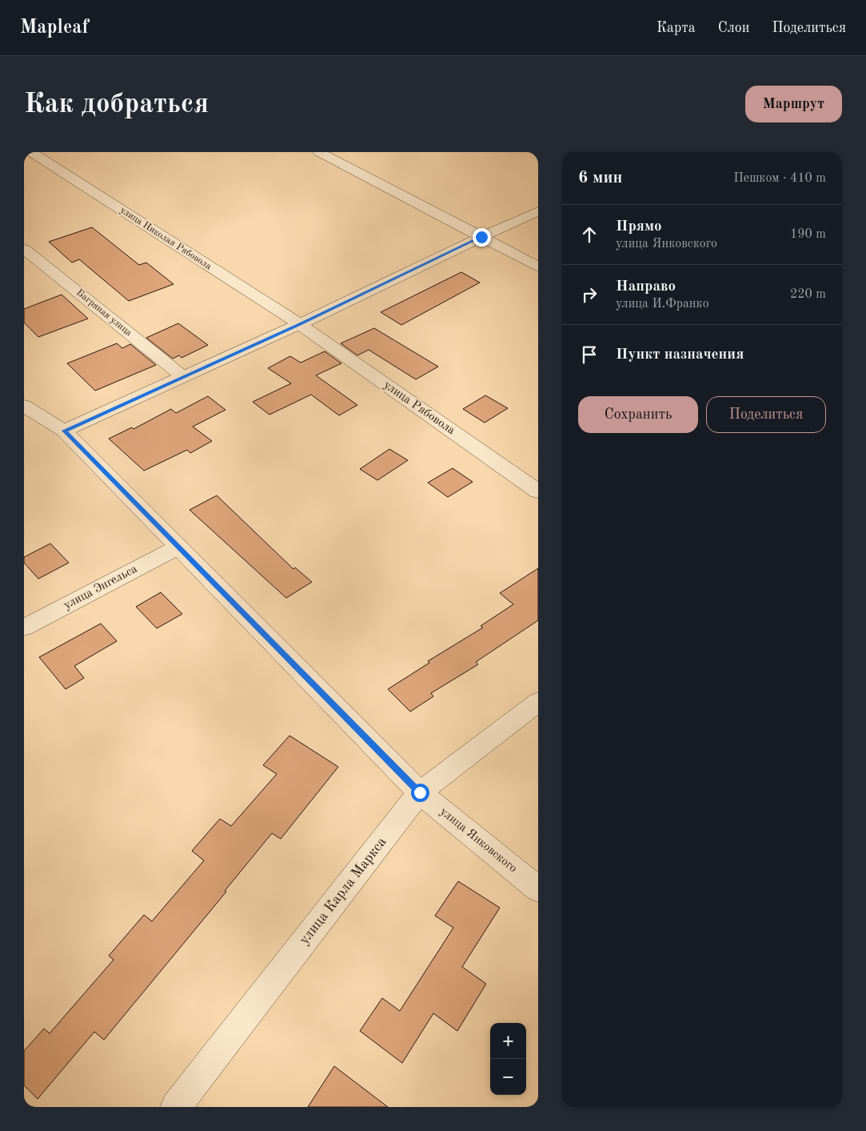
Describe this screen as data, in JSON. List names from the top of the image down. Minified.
{"streets":{"street":["улица Николая Рябовола","Багряная улица","улица Рябовола","улица Энгельса","улица Янковского","улица Карла Маркса"]},"crossings":[["улица Николая Рябовола","улица Рябовола"],["улица Энгельса","улица Янковского"],["улица Янковского","улица Карла Маркса"]],"page":{"header":"Mapleaf","nav":["Карта","Слои","Поделиться"],"buttons":["Маршрут",["Сохранить","Поделиться"]],"title":"Как добраться","heading":["6 мин","Пешком · 410 m"],"list":[["Прямо","улица Янковского","190 m"],["Направо","улица И.Франко","220 m"],"Пункт назначения"],"map_buttons":["+","−"]}}
